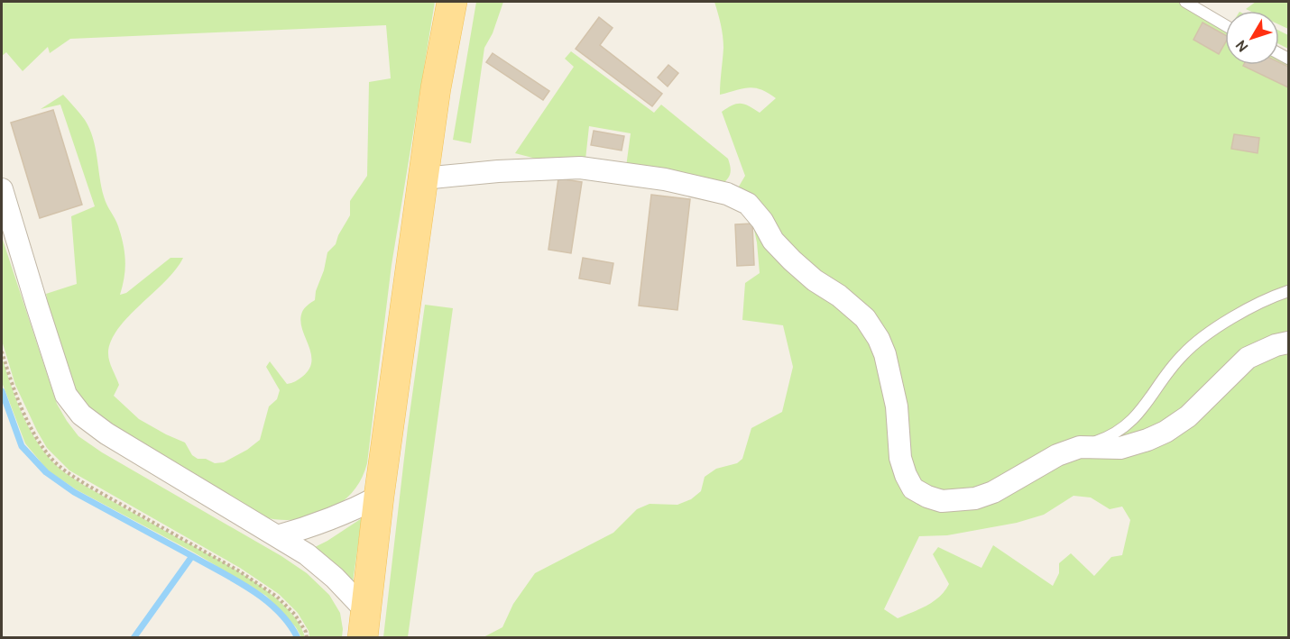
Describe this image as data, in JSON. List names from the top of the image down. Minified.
{"north":"bottom left"}
